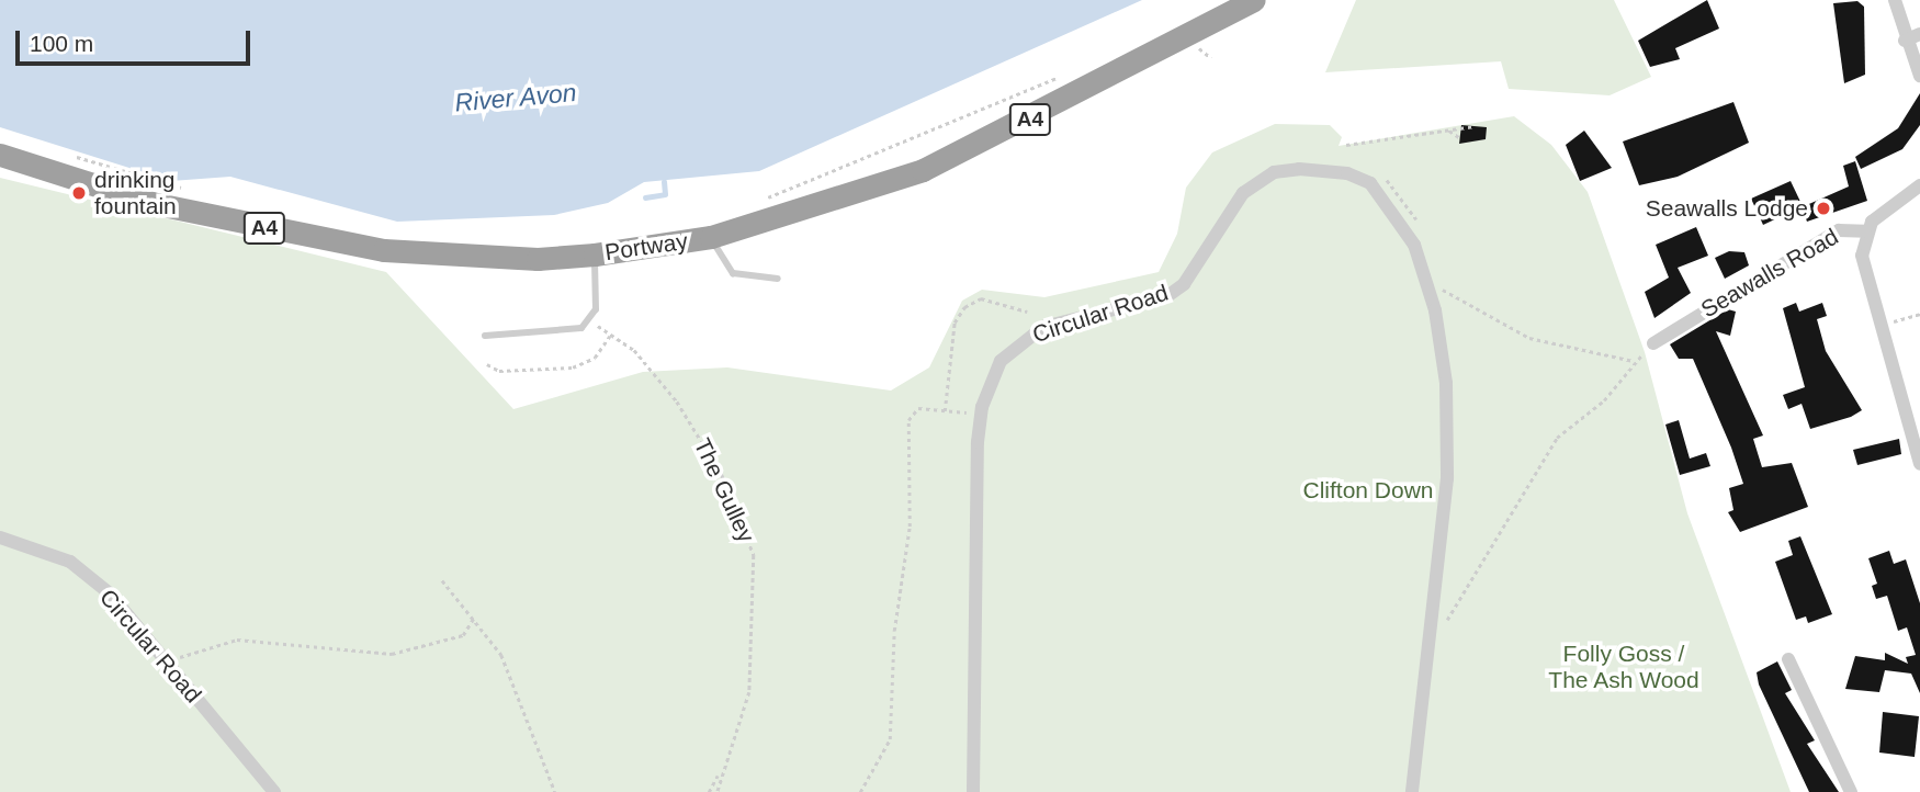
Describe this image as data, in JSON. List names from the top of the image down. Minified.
{"streets":{"highway":["A4","Portway"],"street":["Seawalls Road","Circular Road"],"path":["The Gulley"]},"water":["River Avon"],"parks":["Clifton Down","Folly Goss / The Ash Wood"],"places":["drinking fountain","Seawalls Lodge"],"scale_bar":"100 m"}
